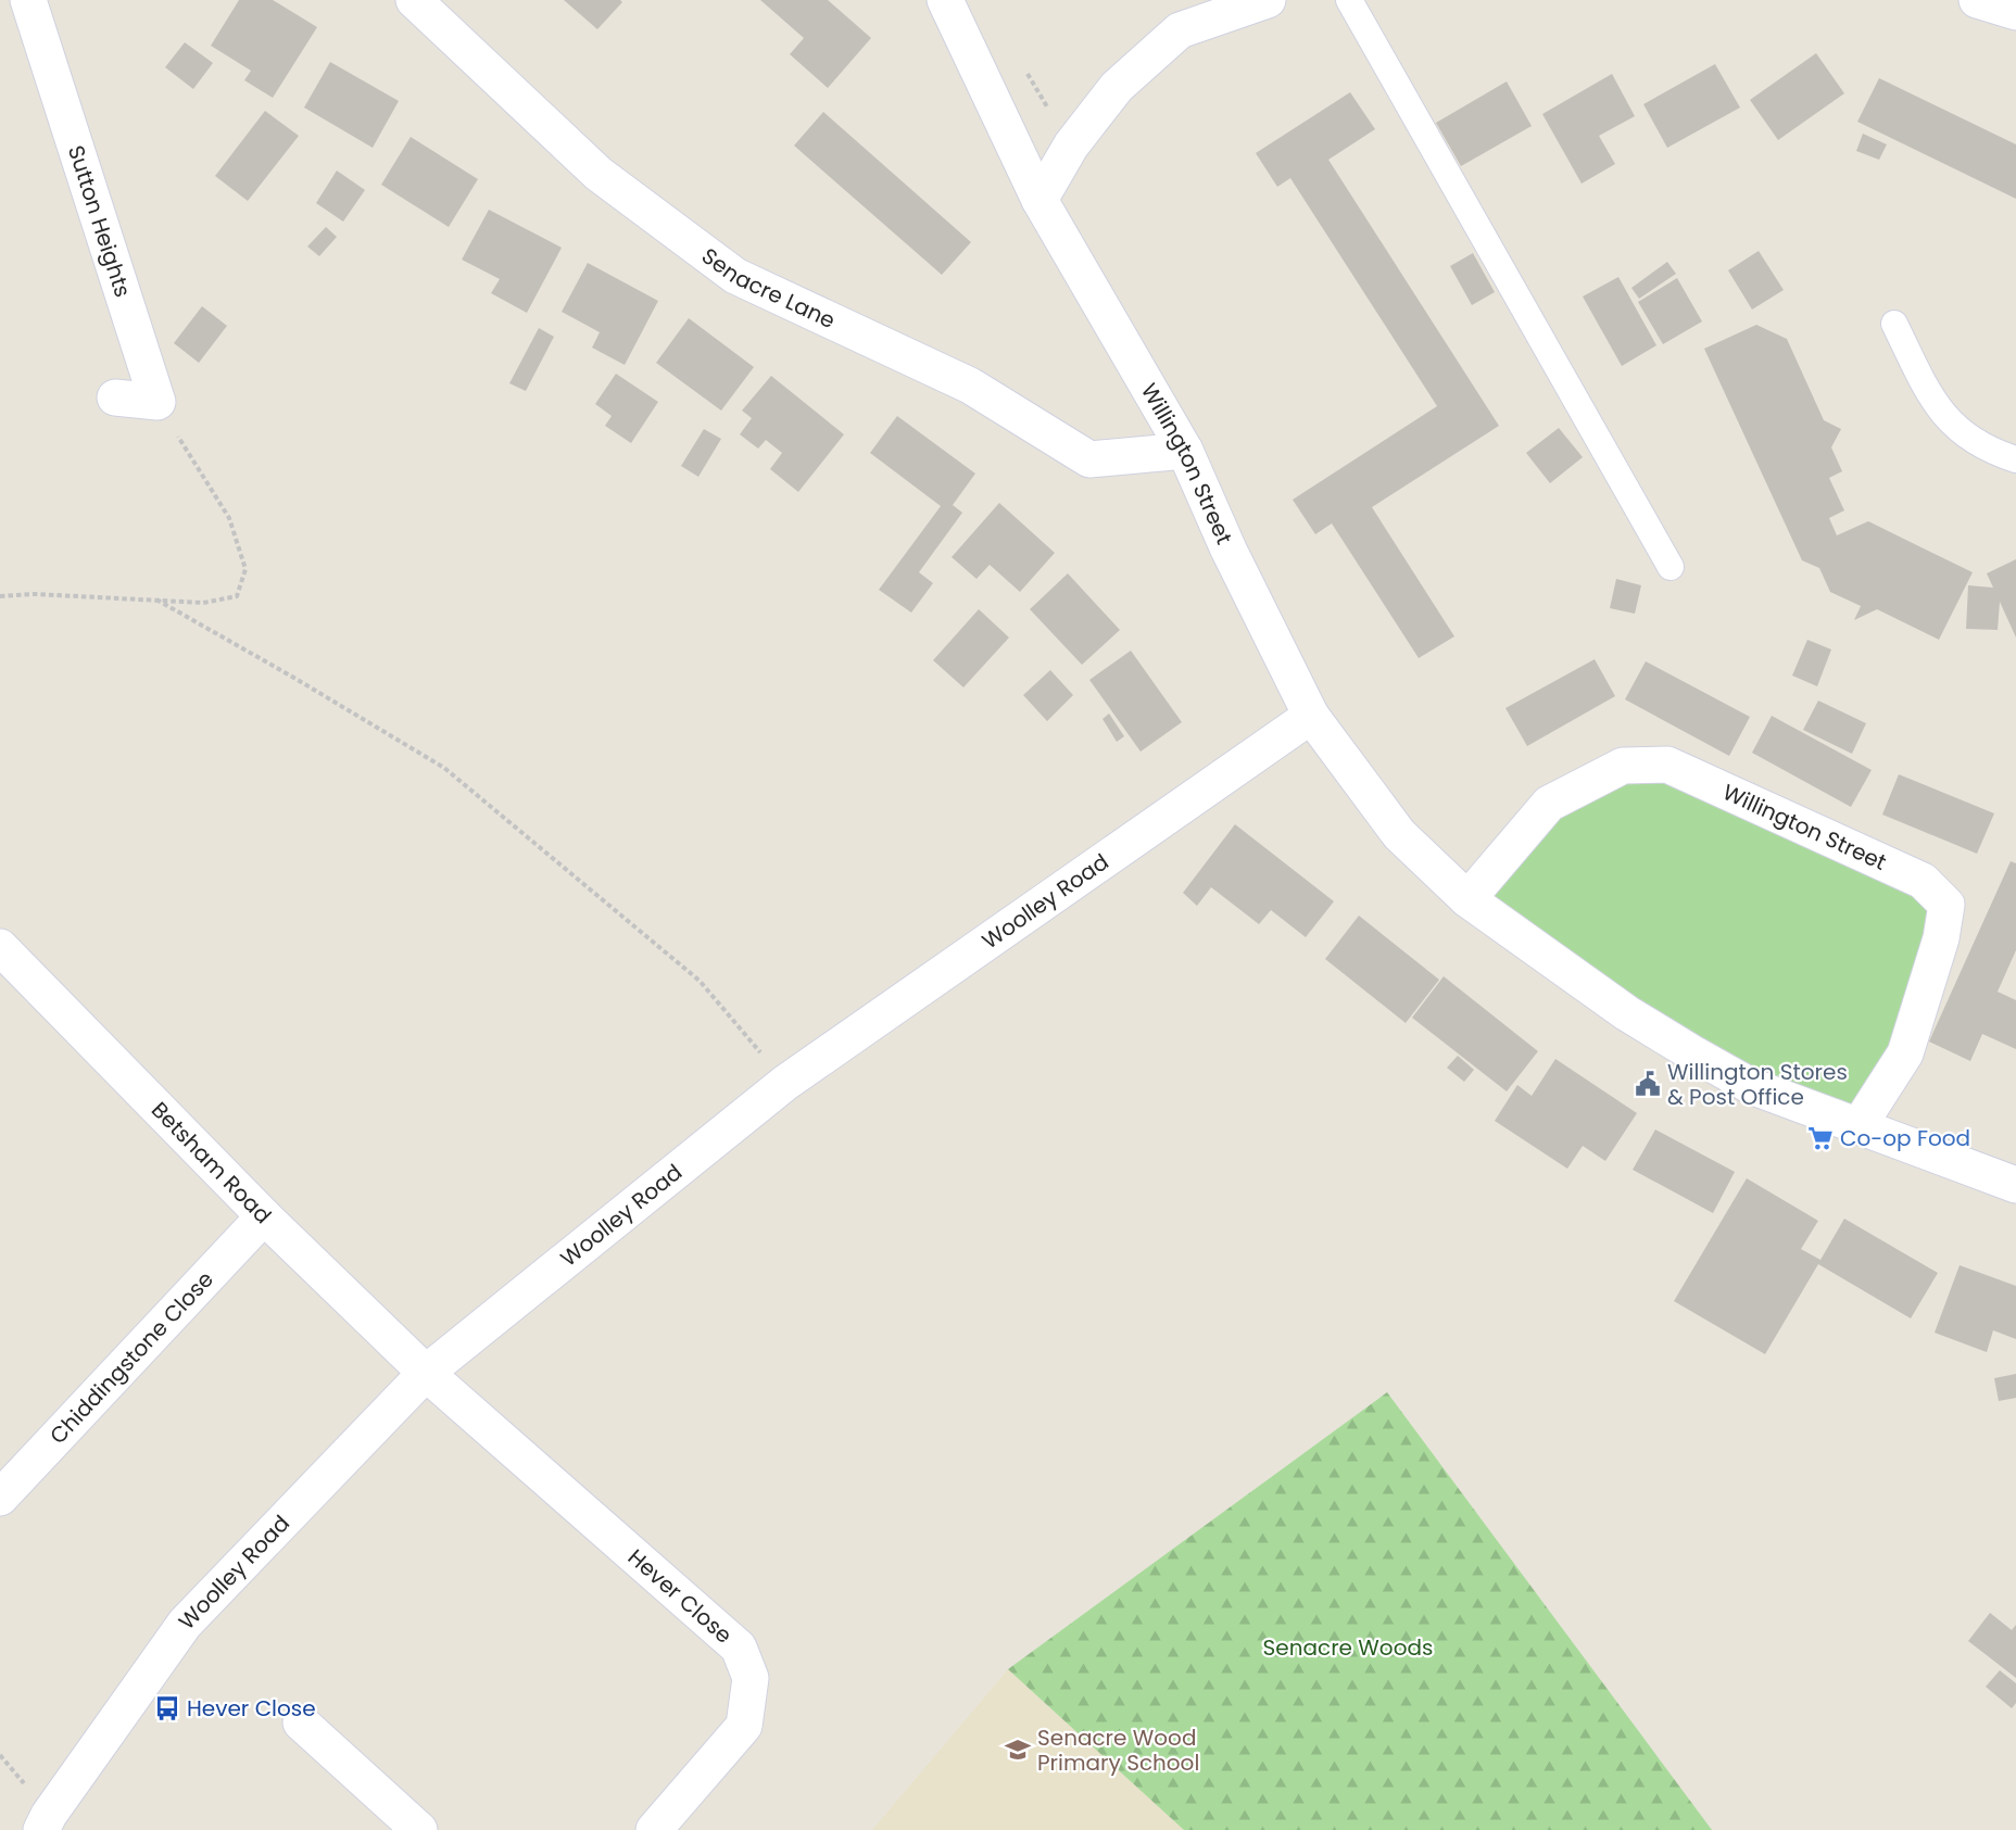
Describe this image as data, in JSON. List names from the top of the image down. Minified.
{"streets":{"street":["Sutton Heights","Senacre Lane","Willington Street","Woolley Road","Betsham Road","Chiddingstone Close","Hever Close"]},"crossings":[["Senacre Lane","Willington Street"],["Willington Street","Woolley Road"],["Woolley Road","Betsham Road"],["Woolley Road","Hever Close"],["Betsham Road","Chiddingstone Close"],["Betsham Road","Hever Close"]],"parks":["Senacre Woods"],"places":{"public building":["Willington Stores & Post Office"],"supermarket":["Co-op Food"],"bus stop":["Hever Close"],"school or university":["Senacre Wood Primary School"]}}
